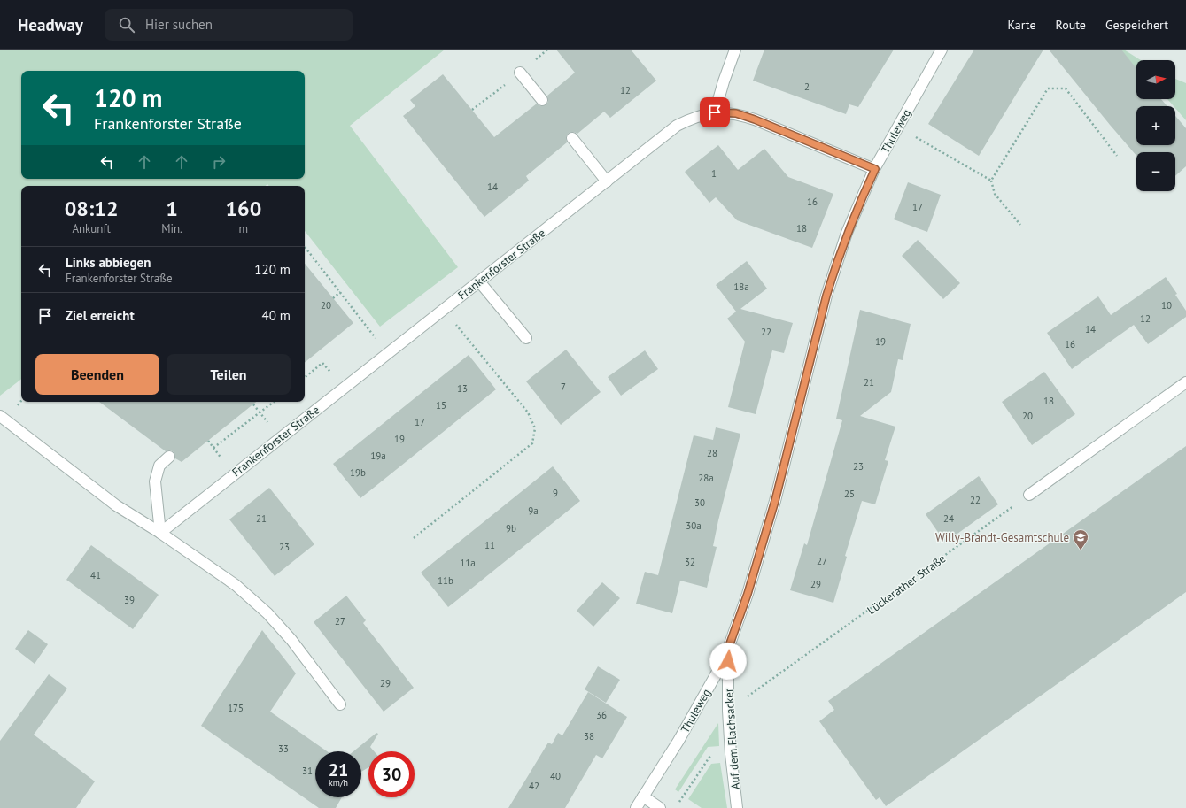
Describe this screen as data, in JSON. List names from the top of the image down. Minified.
{"streets":{"street":["Thuleweg","Frankenforster Straße","Auf dem Flachsacker"],"path":["Lückerather Straße"]},"crossings":[["Thuleweg","Frankenforster Straße"],["Thuleweg","Auf dem Flachsacker"],["Lückerather Straße","Auf dem Flachsacker"]],"places":{"school or university":["Willy-Brandt-Gesamtschule"]},"house_numbers":["2","12","1","14","16","17","18","18a","20","10","12","14","22","19","16","21","7","13","18","15","20","17","19","28","19a","23","19b","28a","9","25","22","30","9a","21","24","30a","9b","11","23","27","32","11a","41","11b","29","39","27","29","175","36","38","33","31","40","42"],"north":"right","page":{"header":"Headway","search":"Hier suchen","nav":["Karte","Route","Gespeichert"],"map_buttons":["+","−"],"turn":["120 m","Frankenforster Straße"],"eta":["08:12","Ankunft","1","Min.","160","m"],"list":[{"name":"Links abbiegen","note":"Frankenforster Straße","value":"120 m"},{"name":"Ziel erreicht","value":"40 m"}],"buttons":["Beenden","Teilen"],"speed":"21 km/h","limit":"30"}}
